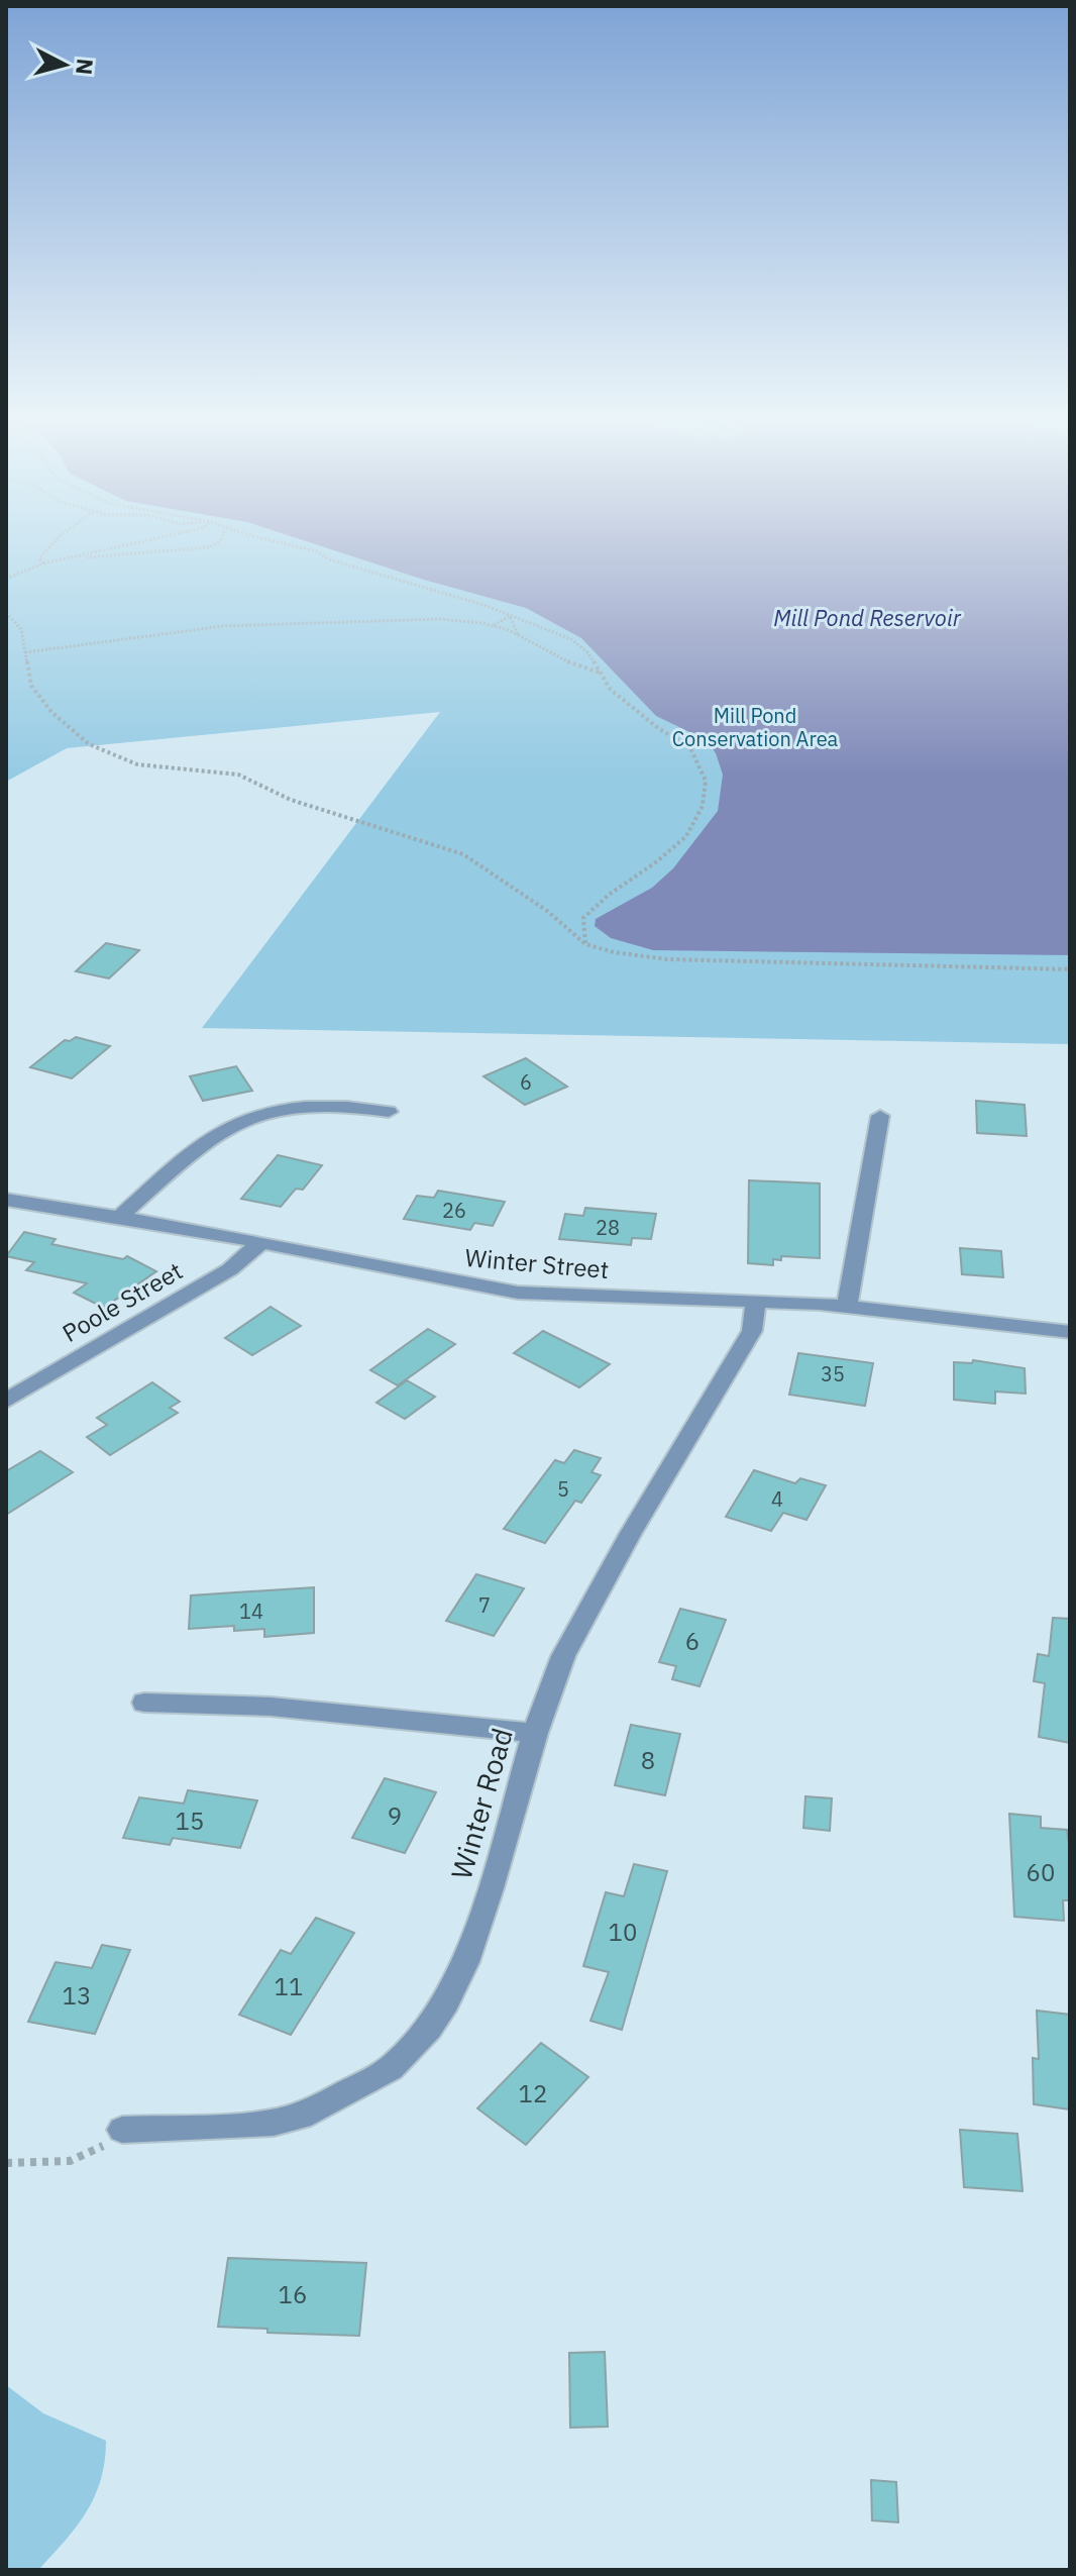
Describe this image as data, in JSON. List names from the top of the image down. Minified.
{"streets":{"street":["Winter Street","Poole Street","Winter Road"]},"crossings":[["Winter Street","Poole Street"],["Winter Street","Winter Road"]],"water":["Mill Pond Reservoir"],"parks":["Mill Pond Conservation Area"],"house_numbers":["6","26","28","35","5","4","7","14","6","8","9","15","60","10","11","13","12","16"],"north":"right"}
